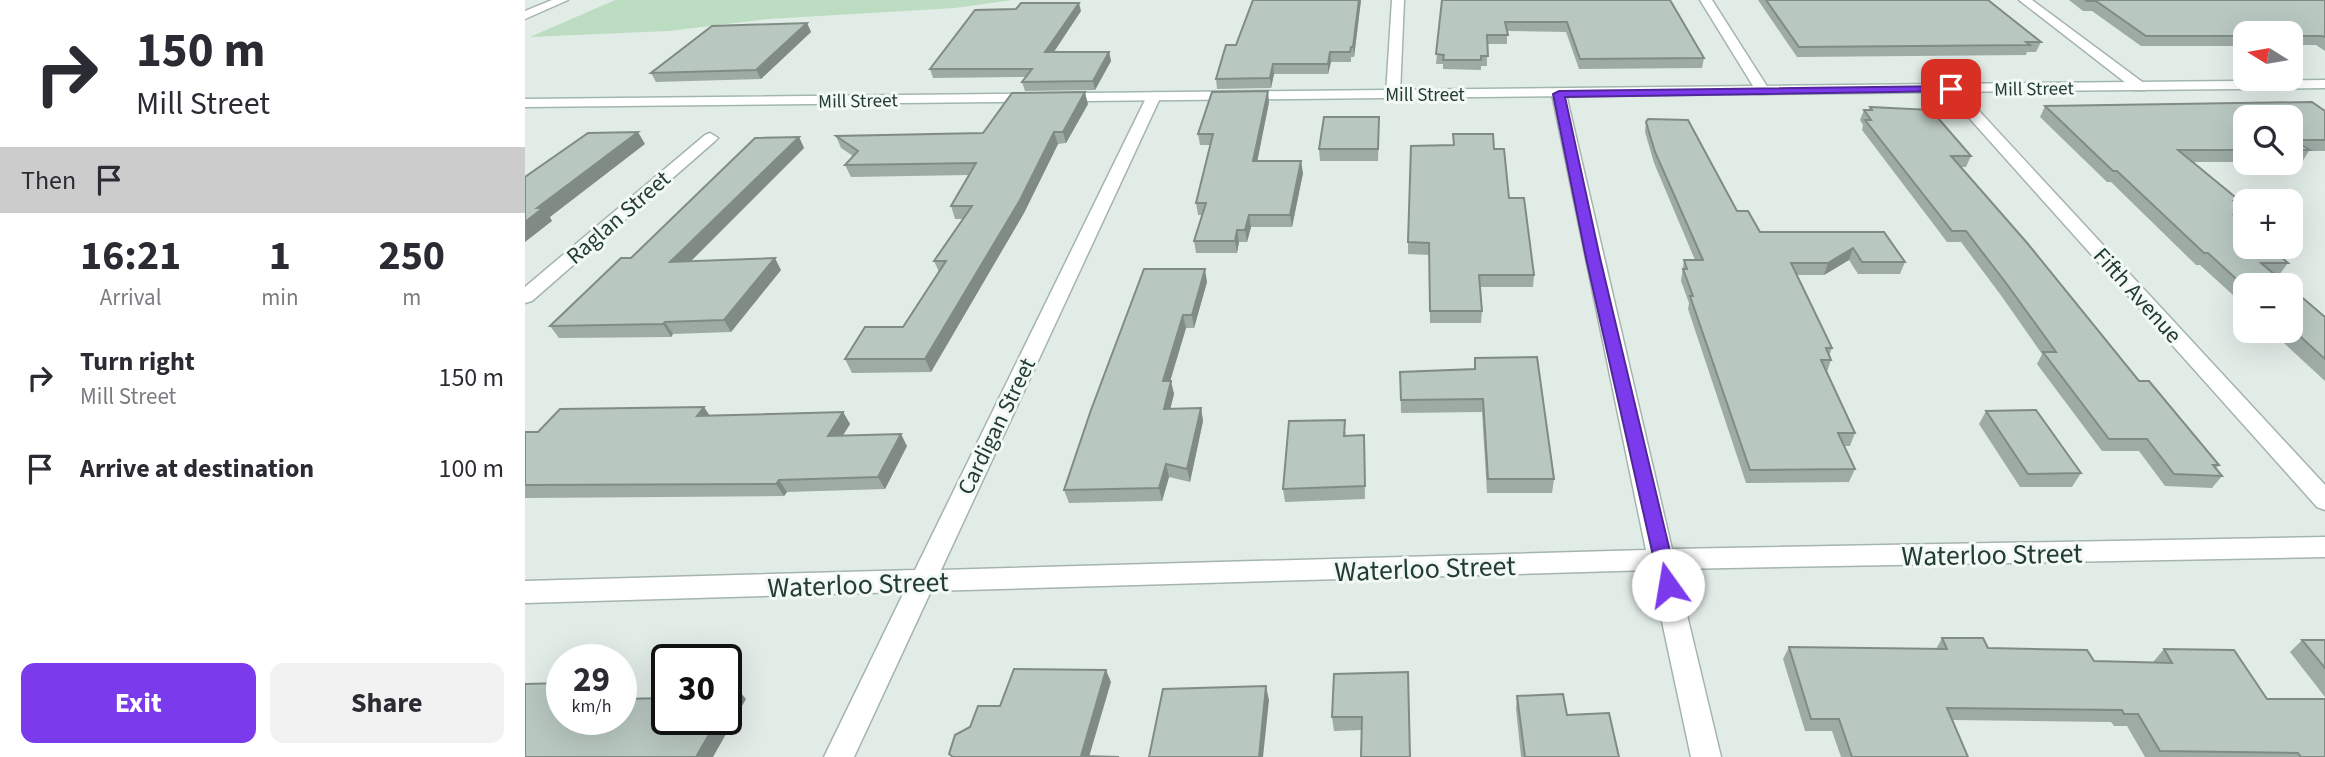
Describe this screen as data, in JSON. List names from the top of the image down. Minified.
{"streets":{"street":["Mill Street","Raglan Street","Fifth Avenue","Cardigan Street","Waterloo Street"]},"crossings":[["Mill Street","Fifth Avenue"],["Mill Street","Cardigan Street"],["Cardigan Street","Waterloo Street"]],"north":"left","page":{"turn":["150 m","Mill Street"],"map_buttons":["+","−"],"then":"Then","eta":["16:21","Arrival","1","min","250","m"],"list":[{"name":"Turn right","note":"Mill Street","value":"150 m"},{"name":"Arrive at destination","value":"100 m"}],"speed":"29 km/h","limit":"30","buttons":["Exit","Share"]}}
